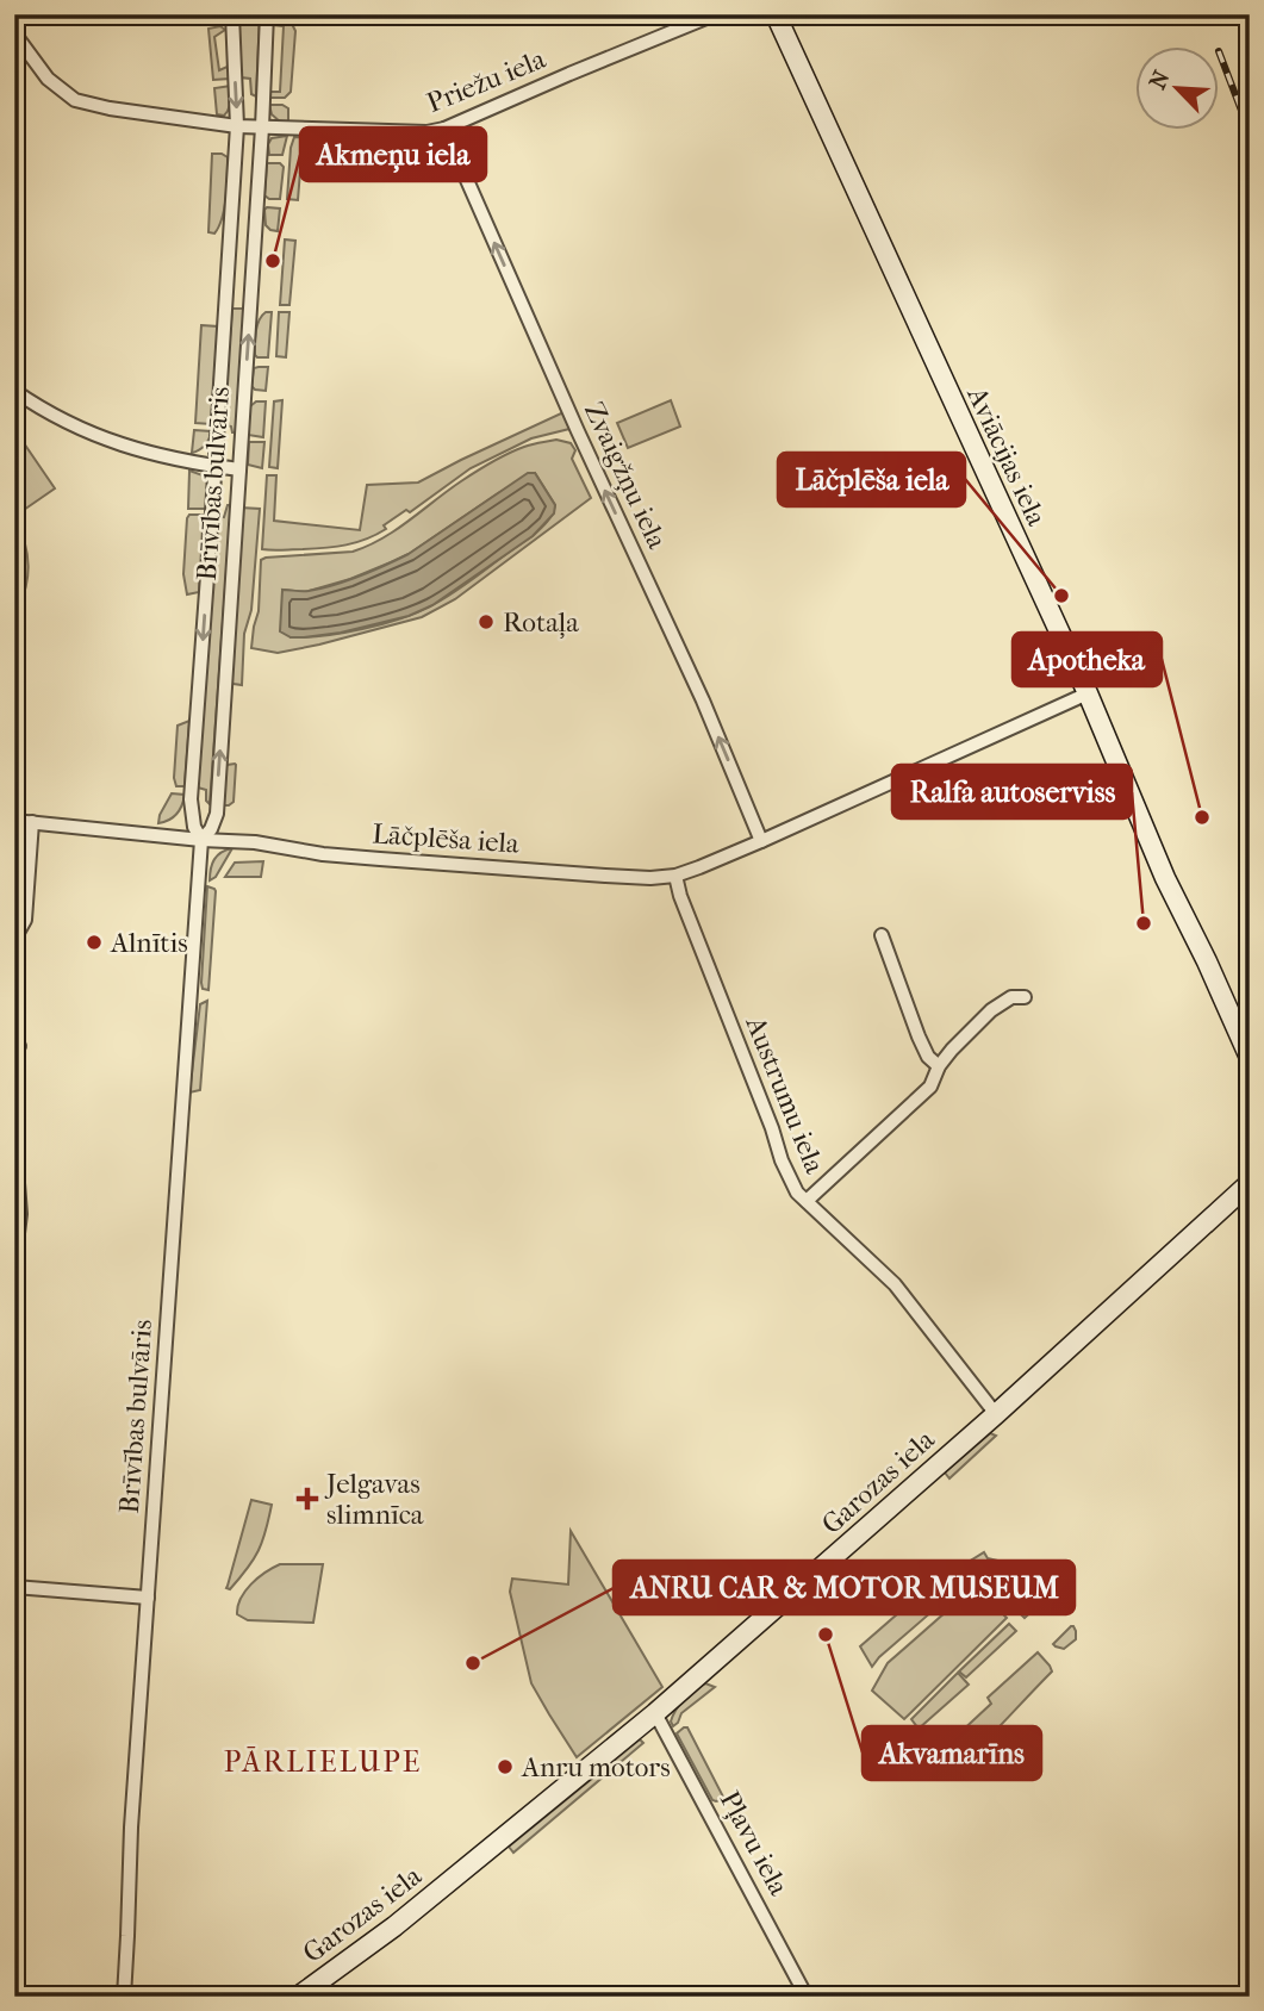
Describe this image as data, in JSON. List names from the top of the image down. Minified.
{"streets":{"main road":["Aviācijas iela","Garozas iela"],"street":["Priežu iela","Zvaigžņu iela","Brīvības bulvāris","Lāčplēša iela","Austrumu iela","Pļavu iela"]},"crossings":[["Priežu iela","Zvaigžņu iela"],["Priežu iela","Brīvības bulvāris"],["Aviācijas iela","Lāčplēša iela"],["Zvaigžņu iela","Lāčplēša iela"],["Brīvības bulvāris","Lāčplēša iela"],["Lāčplēša iela","Austrumu iela"],["Austrumu iela","Garozas iela"],["Garozas iela","Pļavu iela"]],"one_way":["Zvaigžņu iela"],"districts":["PĀRLIELUPE"],"places":{"other":["Akmeņu iela","Lāčplēša iela","Rotaļa","Apotheka","Ralfa autoserviss","Alnītis","Akvamarīns","ANRU CAR & MOTOR MUSEUM","Anru motors"],"health":["Jelgavas slimnīca"]},"north":"top left"}
